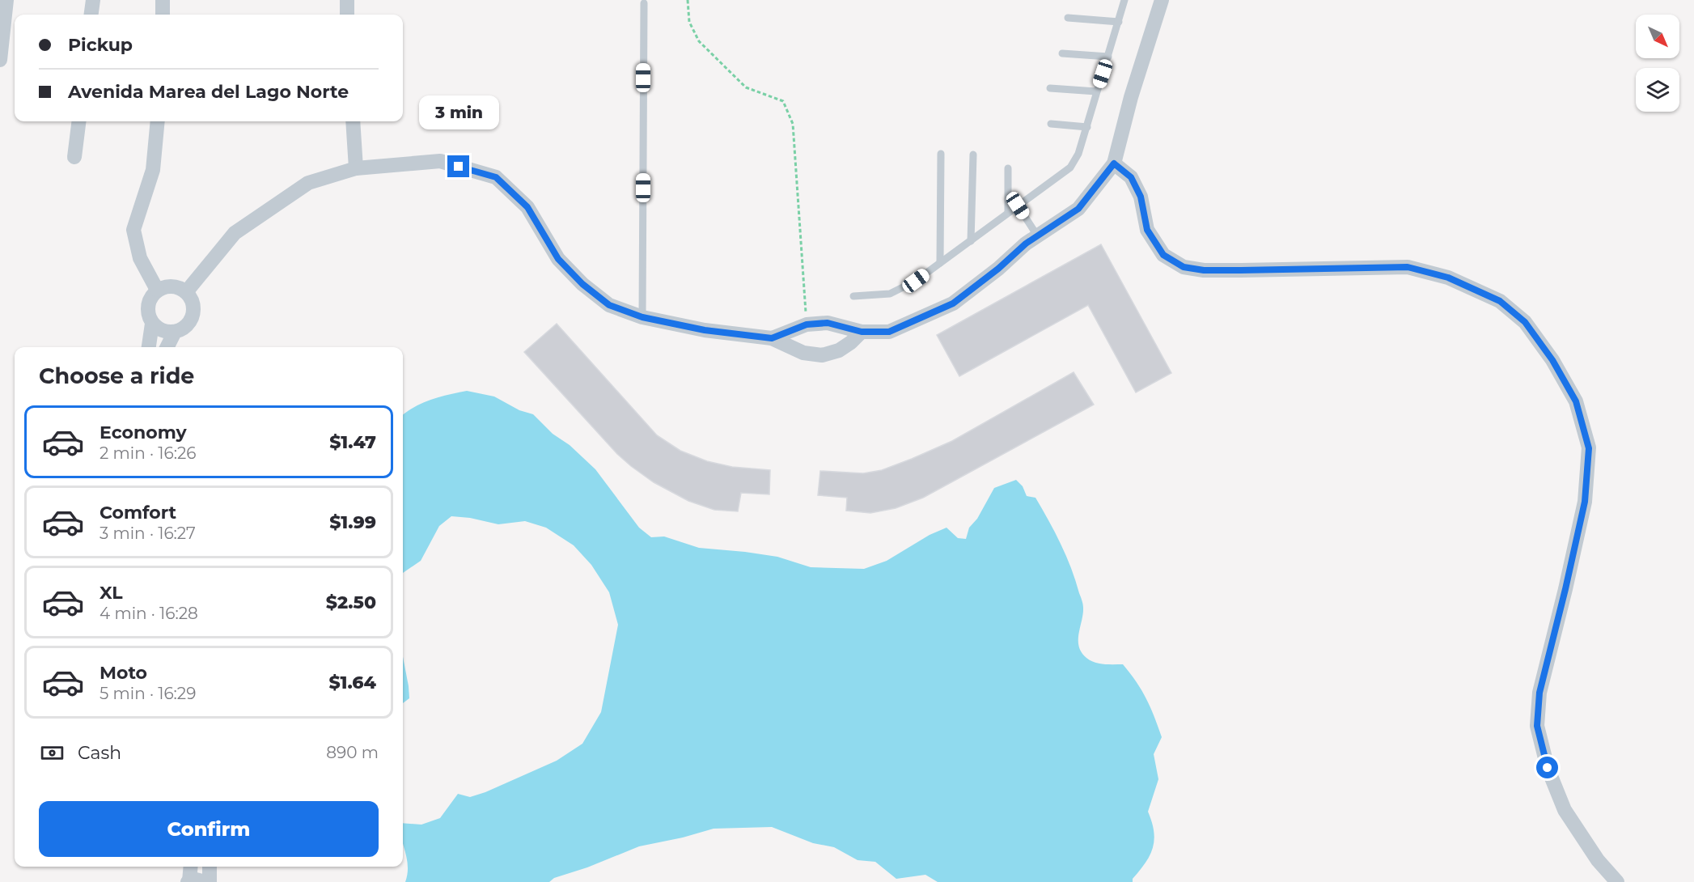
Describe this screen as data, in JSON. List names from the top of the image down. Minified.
{"north":"bottom right","page":{"banner":["Pickup","Avenida Marea del Lago Norte"],"bubble":"3 min","heading":"Choose a ride","list":[{"name":"Economy","note":"2 min · 16:26","value":"$1.47"},{"name":"Comfort","note":"3 min · 16:27","value":"$1.99"},{"name":"XL","note":"4 min · 16:28","value":"$2.50"},{"name":"Moto","note":"5 min · 16:29","value":"$1.64"}],"pay":["Cash","890 m"],"buttons":"Confirm"}}
